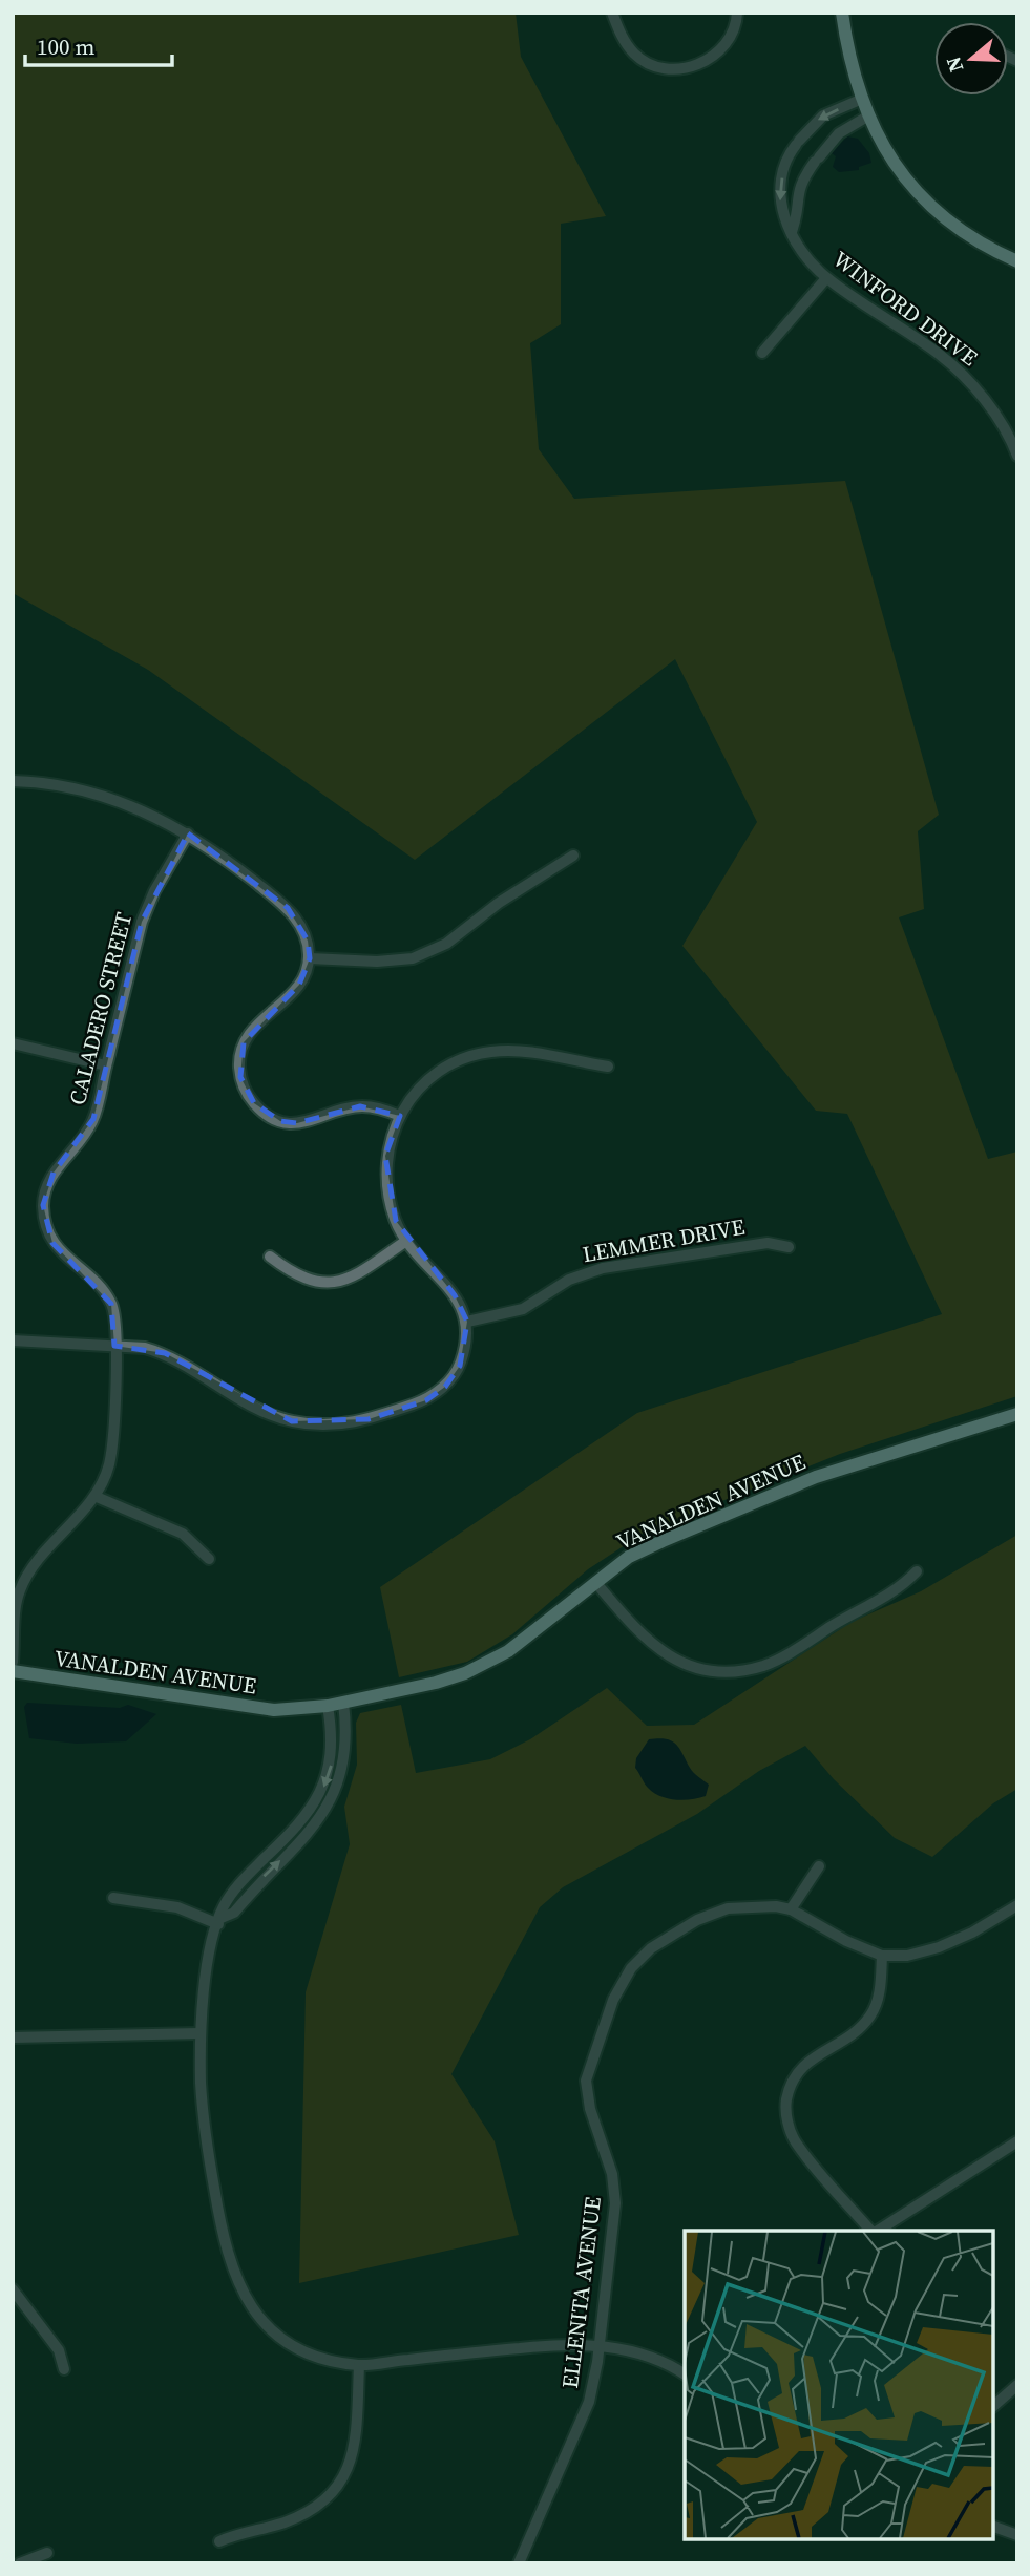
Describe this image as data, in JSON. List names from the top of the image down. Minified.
{"streets":{"main road":["VANALDEN AVENUE"],"street":["WINFORD DRIVE","CALADERO STREET","LEMMER DRIVE","ELLENITA AVENUE"]},"scale_bar":"100 m","north":"left"}
